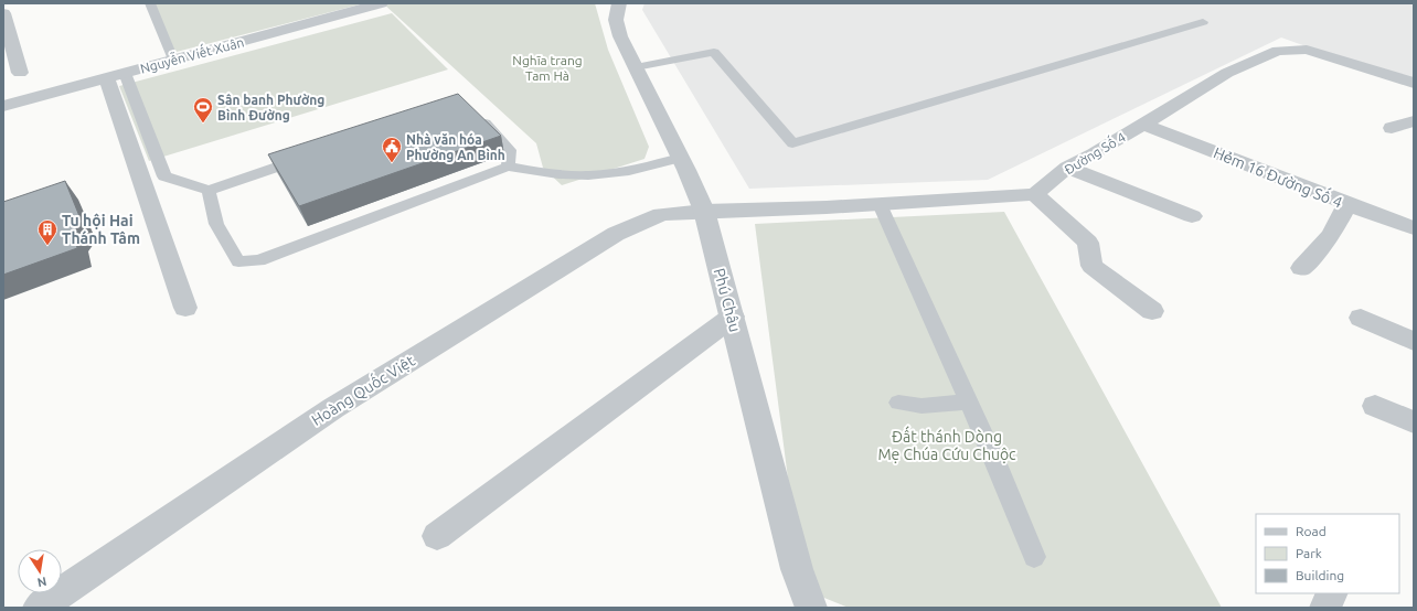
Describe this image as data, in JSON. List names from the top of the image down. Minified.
{"streets":{"street":["Nguyễn Viết Xuân","Đường Số 4","Hẻm 16 Đường Số 4","Phú Châu","Hoàng Quốc Việt"]},"crossings":[["Đường Số 4","Hẻm 16 Đường Số 4"],["Phú Châu","Hoàng Quốc Việt"]],"parks":["Nghĩa trang Tam Hà","Đất thánh Dòng Mẹ Chúa Cứu Chuộc"],"places":{"sports":["Sân banh Phường Bình Đường"],"public building":["Nhà văn hóa Phường An Bình"],"building":["Tu hội Hai Thánh Tâm"]},"legend":["Road","Park","Building"],"north":"bottom"}
